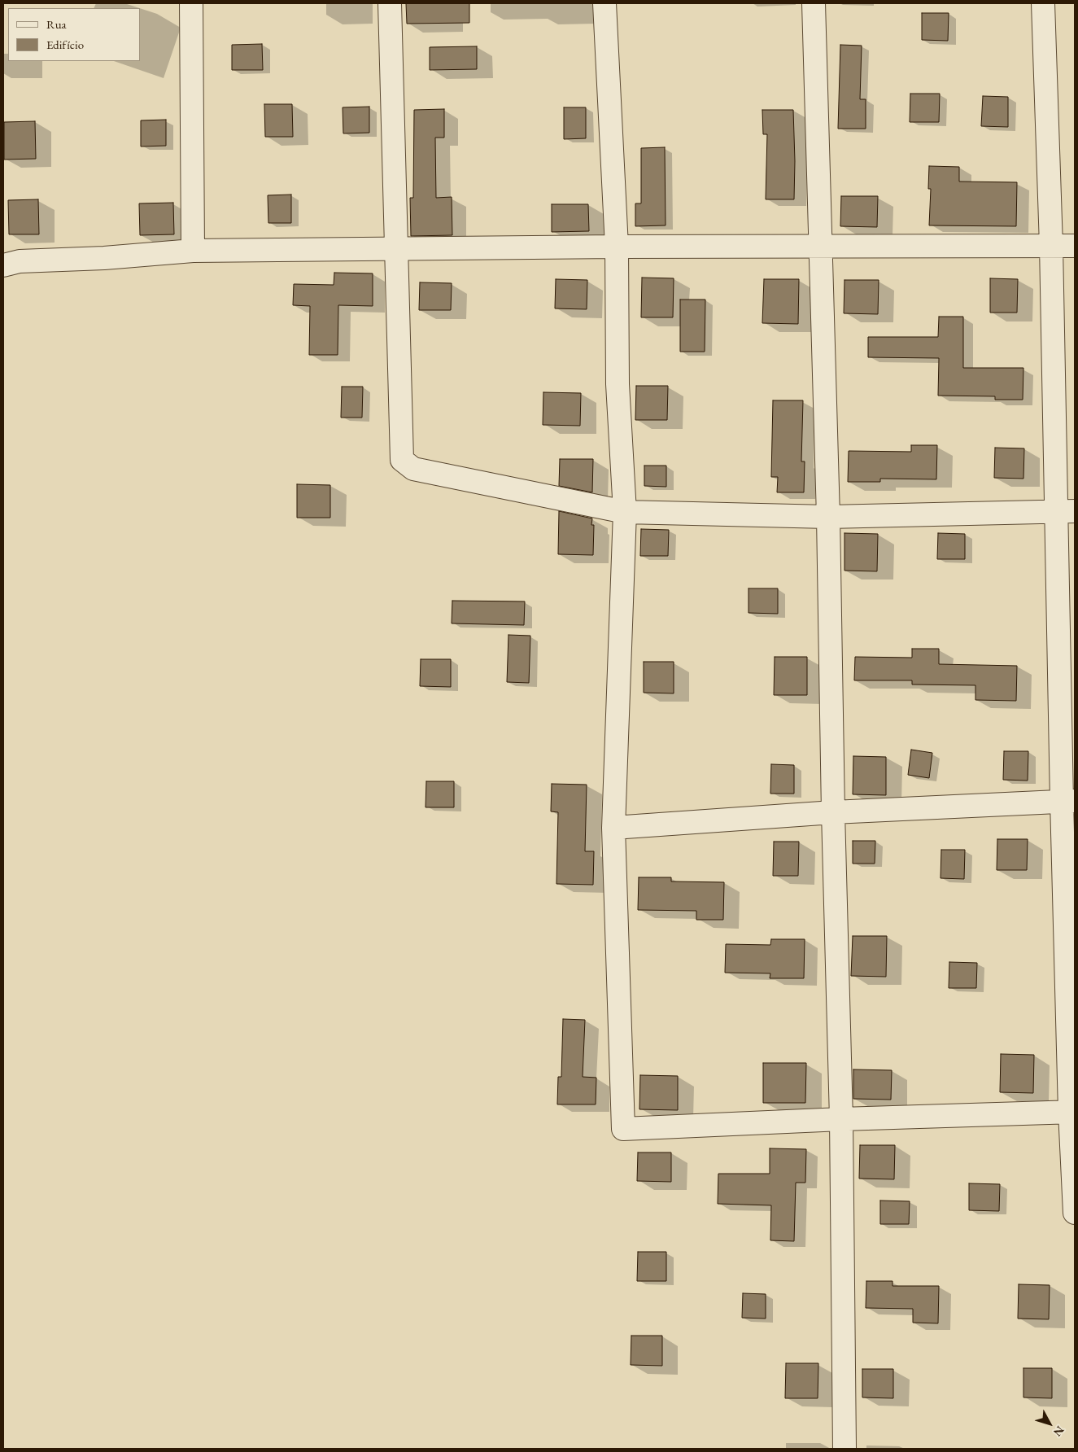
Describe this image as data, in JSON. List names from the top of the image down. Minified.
{"legend":["Rua","Edifício"],"north":"bottom right"}
